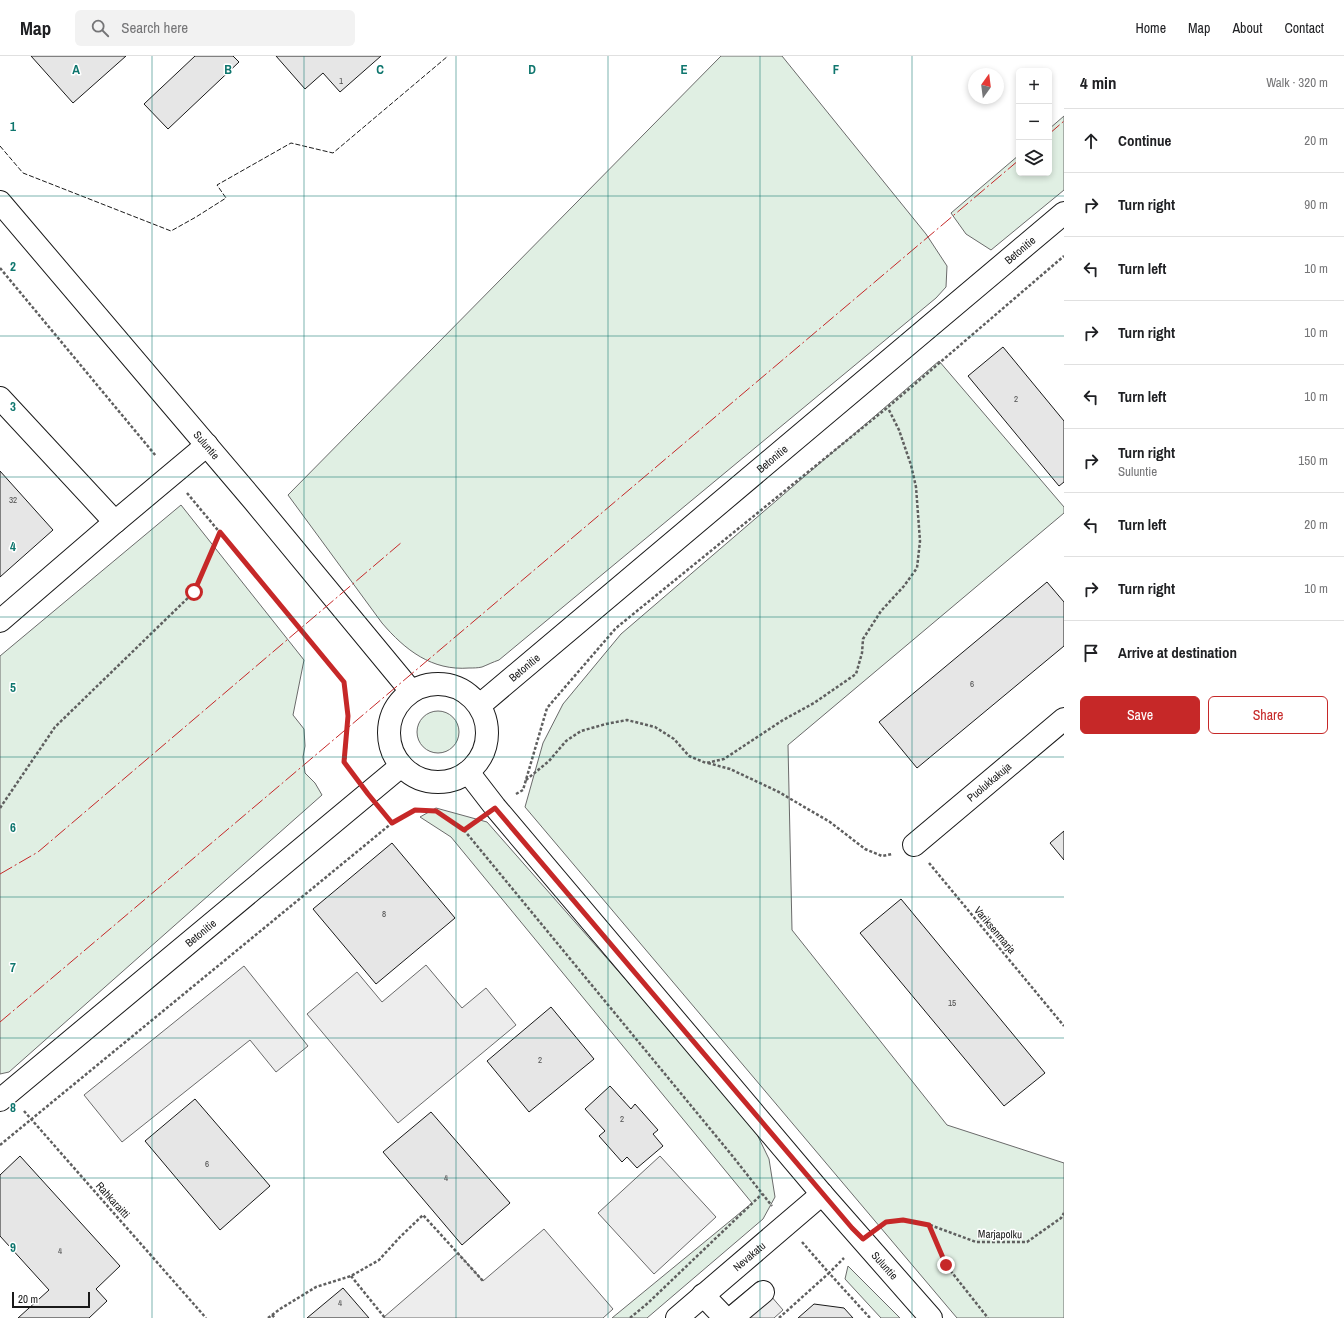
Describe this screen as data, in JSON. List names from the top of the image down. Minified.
{"streets":{"street":["Betonitie","Suluntie","Puolukkakuja","Nevakatu"],"path":["Variksenmarja","Rahkaraitti","Marjapolku"]},"crossings":[["Betonitie","Suluntie"],["Betonitie","Rahkaraitti"],["Suluntie","Marjapolku"],["Suluntie","Nevakatu"],["Puolukkakuja","Variksenmarja"]],"house_numbers":["1","2","32","6","8","15","2","2","6","4","4","4"],"scale_bar":"20 m","north":"top","page":{"header":"Map","search":"Search here","nav":["Home","Map","About","Contact"],"heading":["4 min","Walk · 320 m"],"map_buttons":["+","−"],"list":[["Continue","20 m"],["Turn right","90 m"],["Turn left","10 m"],["Turn right","10 m"],["Turn left","10 m"],["Turn right","Suluntie","150 m"],["Turn left","20 m"],["Turn right","10 m"],"Arrive at destination"],"buttons":["Save","Share"],"scale":"20 m"},"grid":{"columns":["A","B","C","D","E","F"],"rows":["1","2","3","4","5","6","7","8","9"]}}
